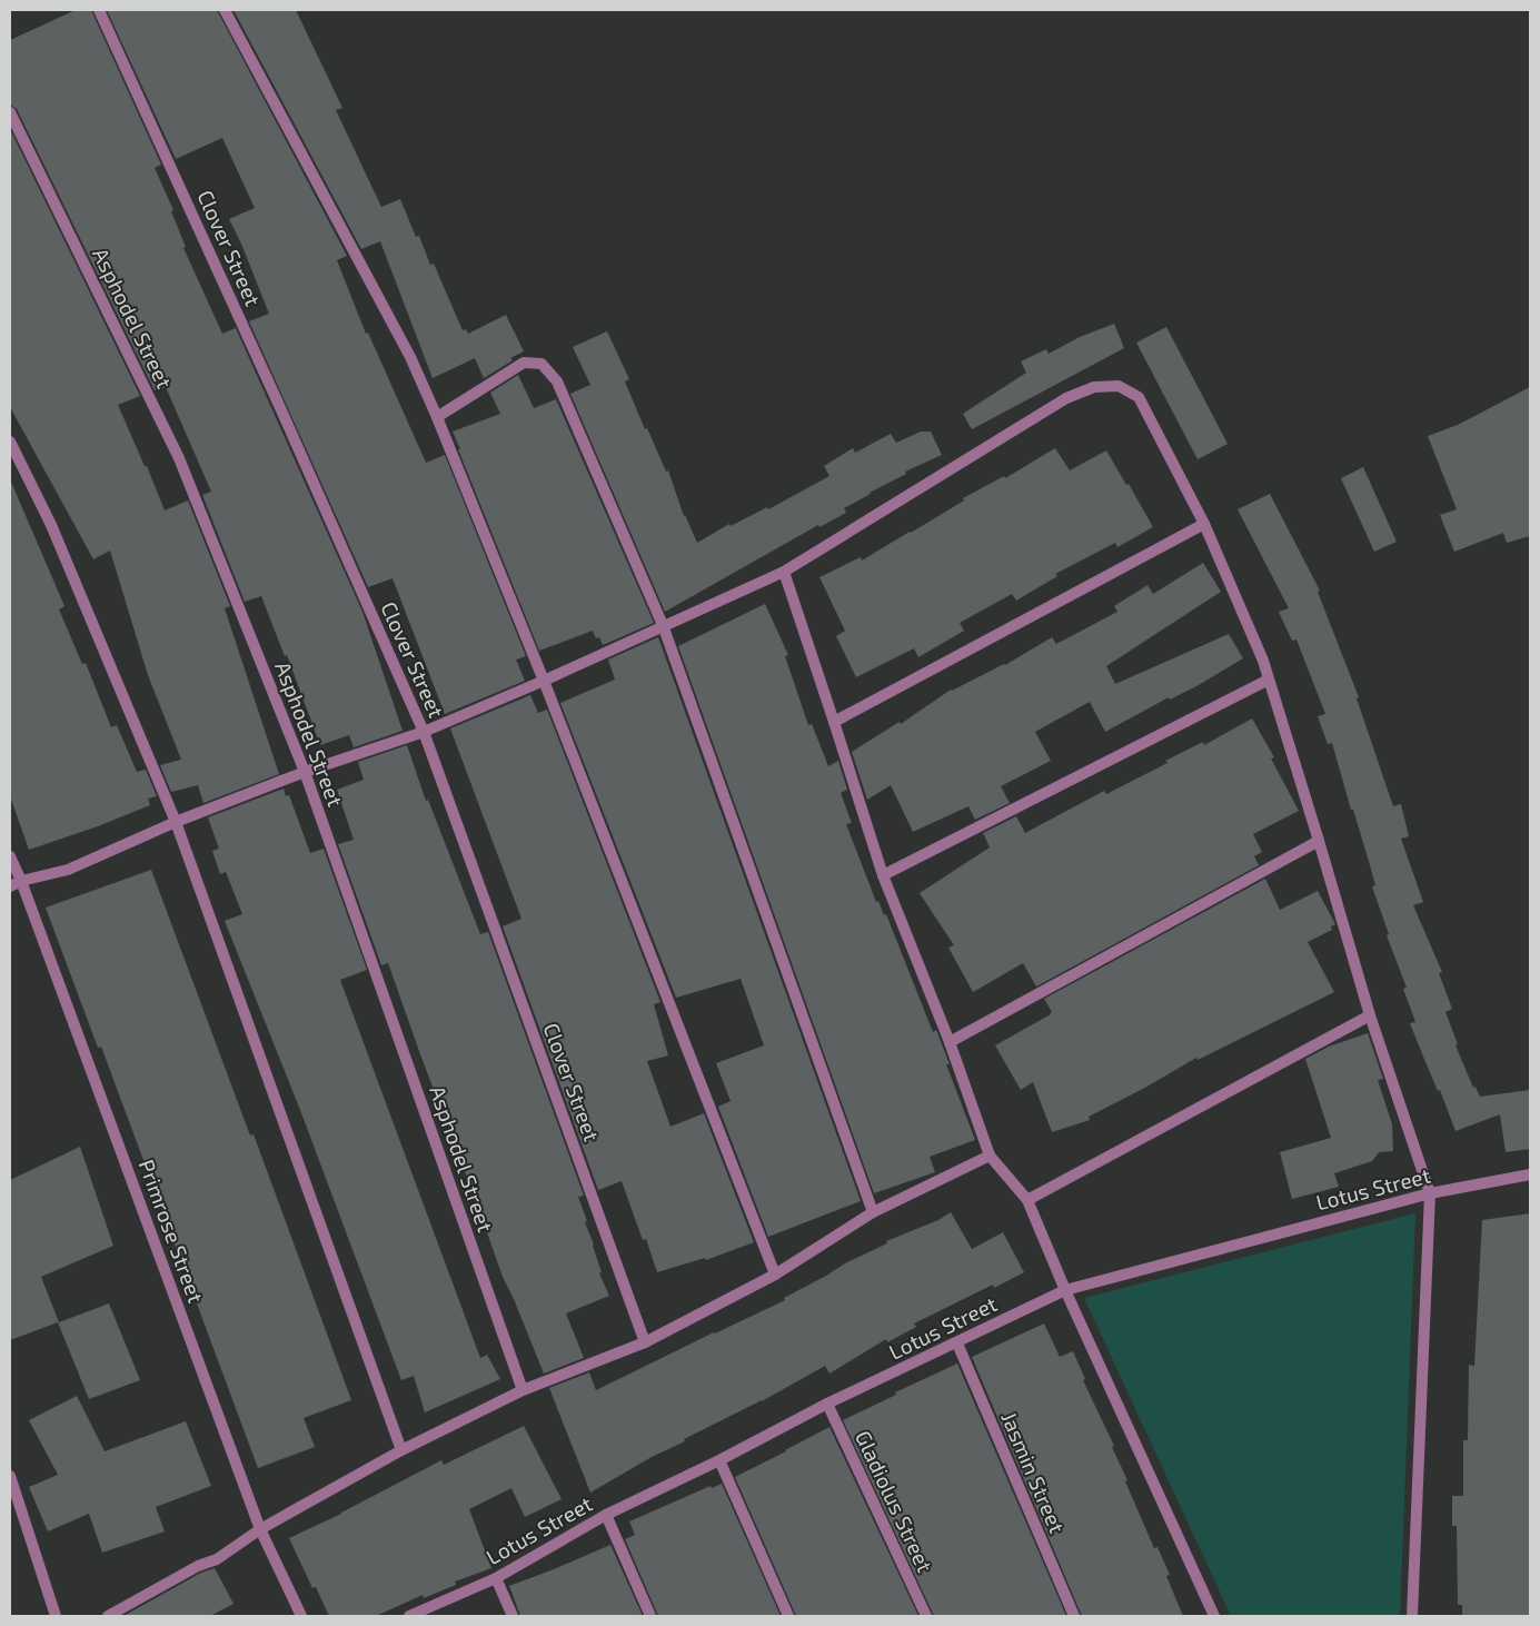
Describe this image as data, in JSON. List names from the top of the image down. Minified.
{"streets":{"street":["Clover Street","Asphodel Street","Lotus Street","Primrose Street","Jasmin Street","Gladiolus Street"]},"crossings":[["Lotus Street","Jasmin Street"],["Lotus Street","Gladiolus Street"]]}
